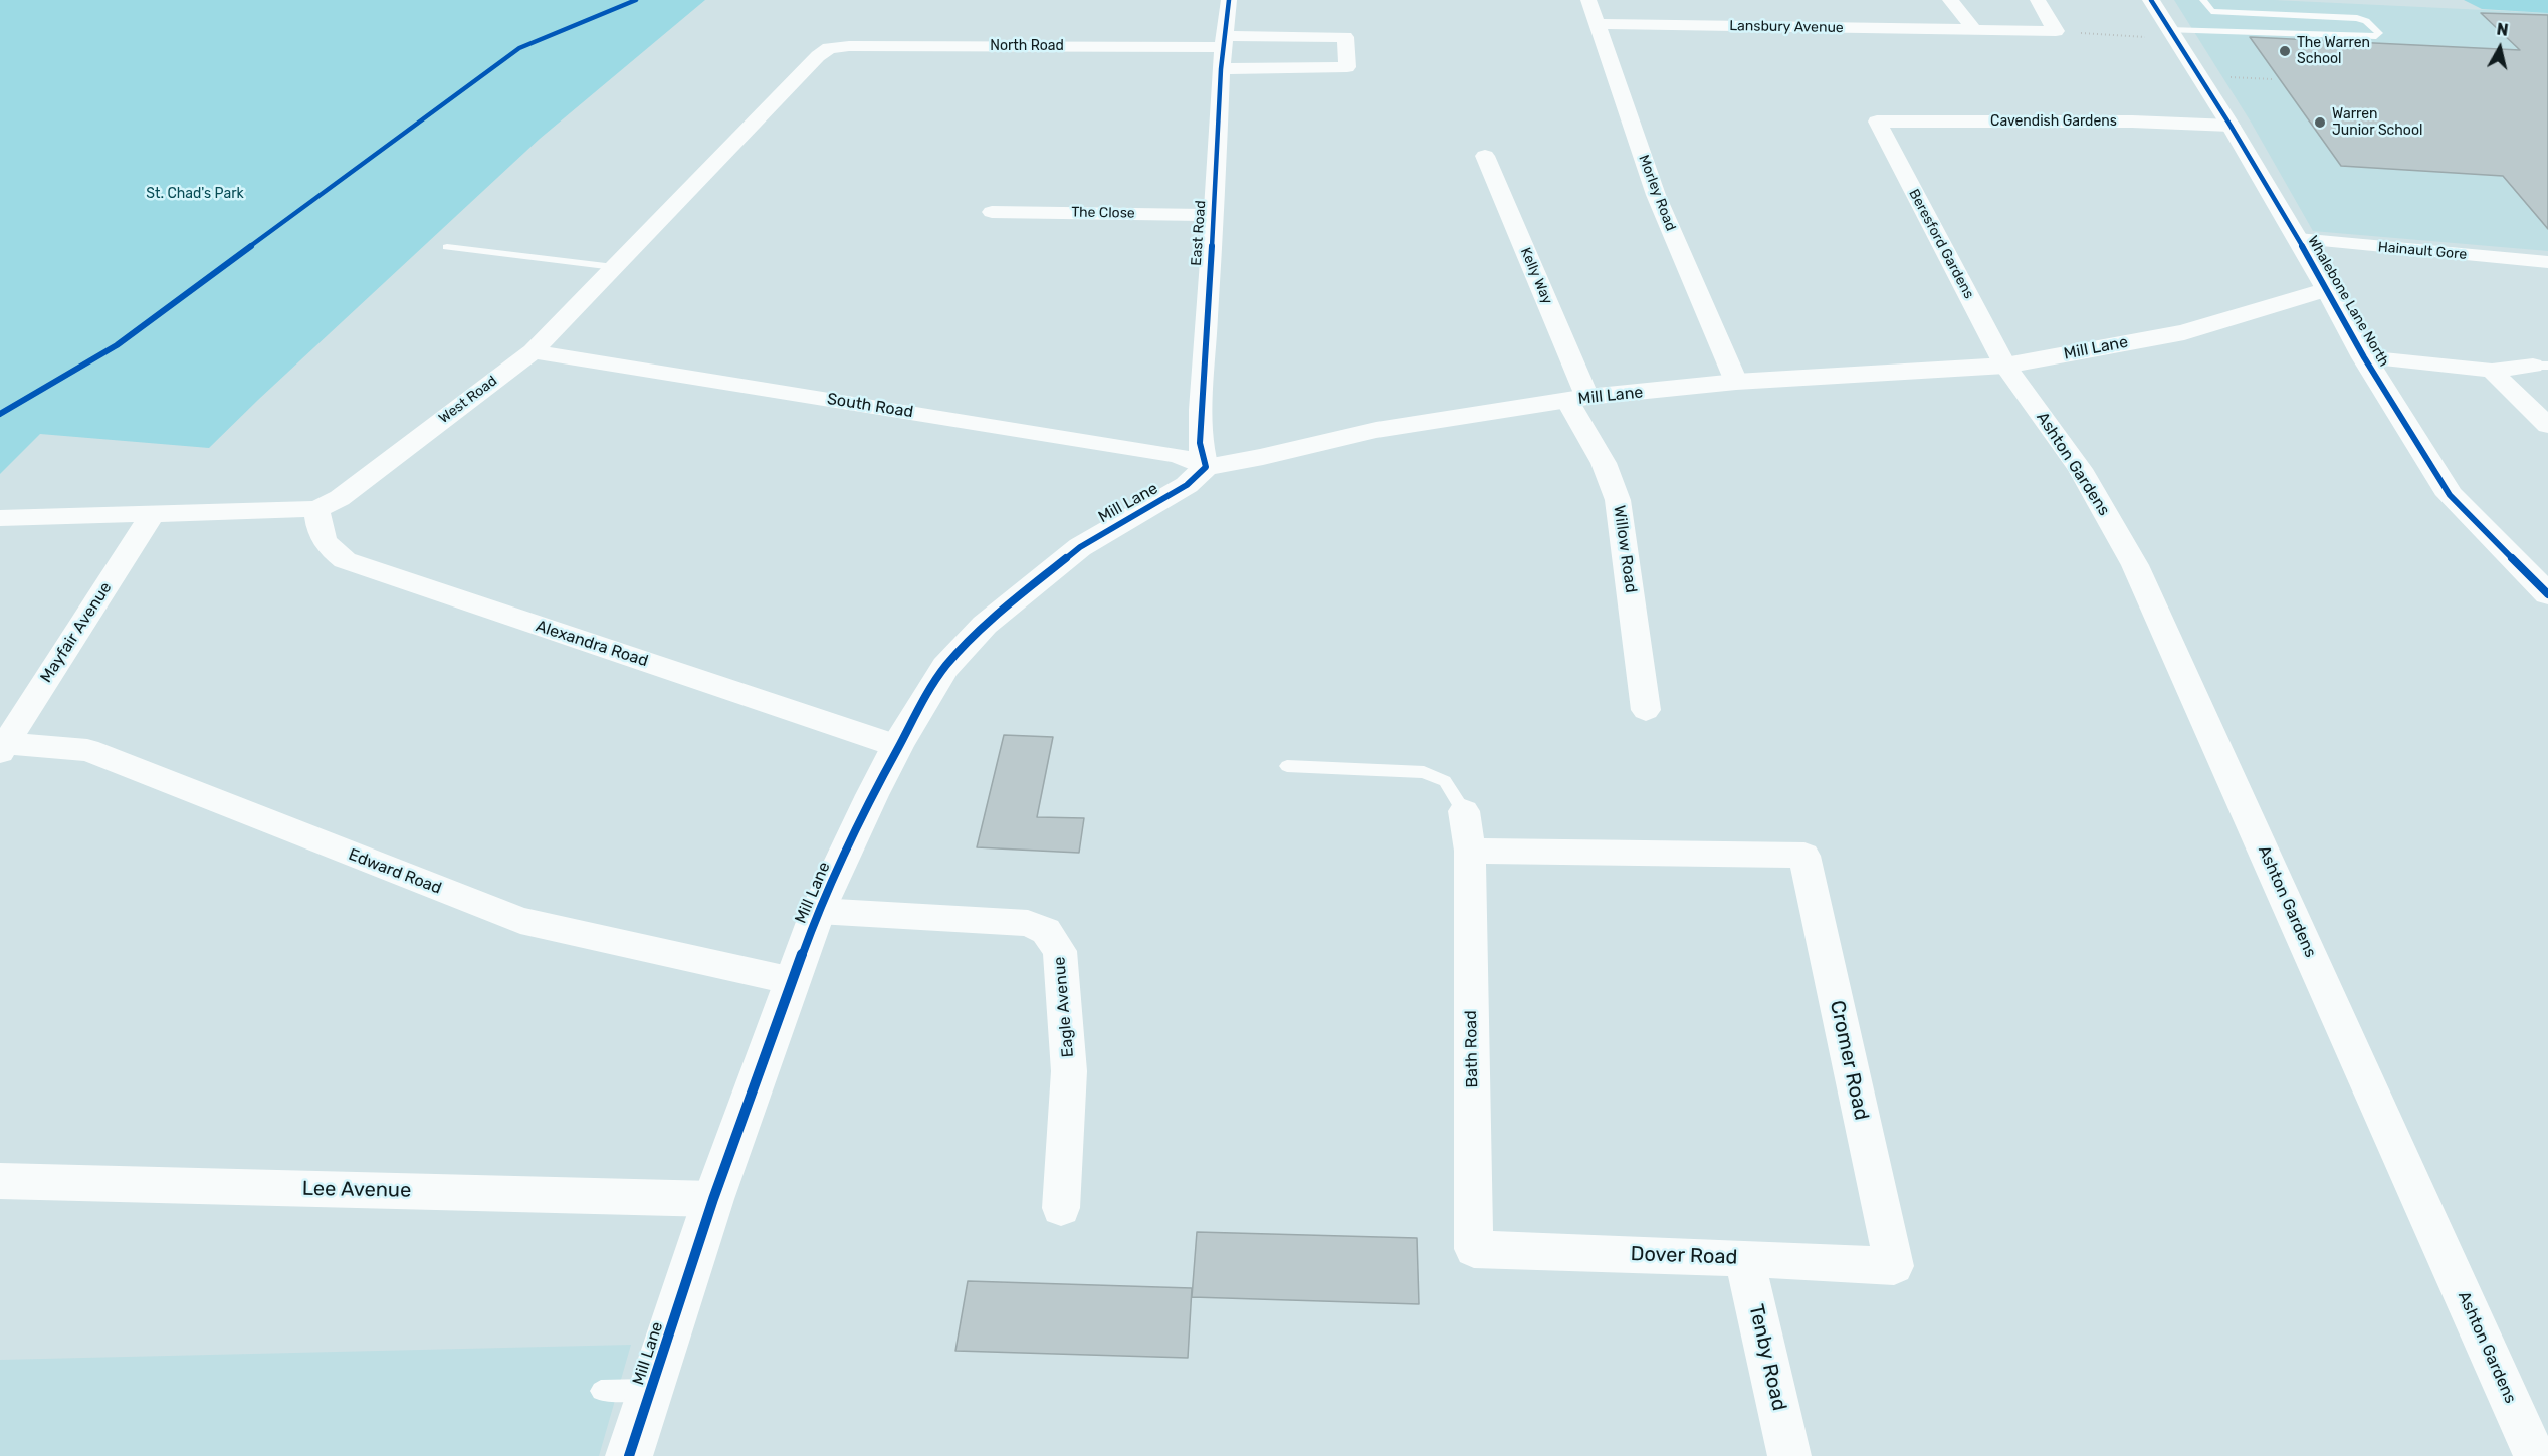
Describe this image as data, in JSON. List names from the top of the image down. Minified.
{"streets":{"street":["Lansbury Avenue","North Road","Cavendish Gardens","Morley Road","The Close","East Road","Beresford Gardens","Hainault Gore","Kelly Way","Whalebone Lane North","Mill Lane","West Road","South Road","Ashton Gardens","Willow Road","Mayfair Avenue","Alexandra Road","Edward Road","Eagle Avenue","Bath Road","Cromer Road","Lee Avenue","Dover Road","Tenby Road"]},"crossings":[["Lansbury Avenue","Morley Road"],["North Road","East Road"],["North Road","West Road"],["Cavendish Gardens","Beresford Gardens"],["Cavendish Gardens","Whalebone Lane North"],["Morley Road","Mill Lane"],["The Close","East Road"],["East Road","Mill Lane"],["East Road","South Road"],["Beresford Gardens","Mill Lane"],["Beresford Gardens","Ashton Gardens"],["Hainault Gore","Whalebone Lane North"],["Kelly Way","Mill Lane"],["Kelly Way","Willow Road"],["Whalebone Lane North","Mill Lane"],["Mill Lane","South Road"],["Mill Lane","Ashton Gardens"],["Mill Lane","Willow Road"],["Mill Lane","Alexandra Road"],["Mill Lane","Edward Road"],["Mill Lane","Eagle Avenue"],["Mill Lane","Lee Avenue"],["West Road","South Road"],["West Road","Mayfair Avenue"],["West Road","Alexandra Road"],["Mayfair Avenue","Edward Road"],["Bath Road","Cromer Road"],["Bath Road","Dover Road"],["Cromer Road","Dover Road"],["Dover Road","Tenby Road"]],"parks":["St. Chad's Park"],"places":["The Warren School","Warren Junior School"],"north":"top"}
